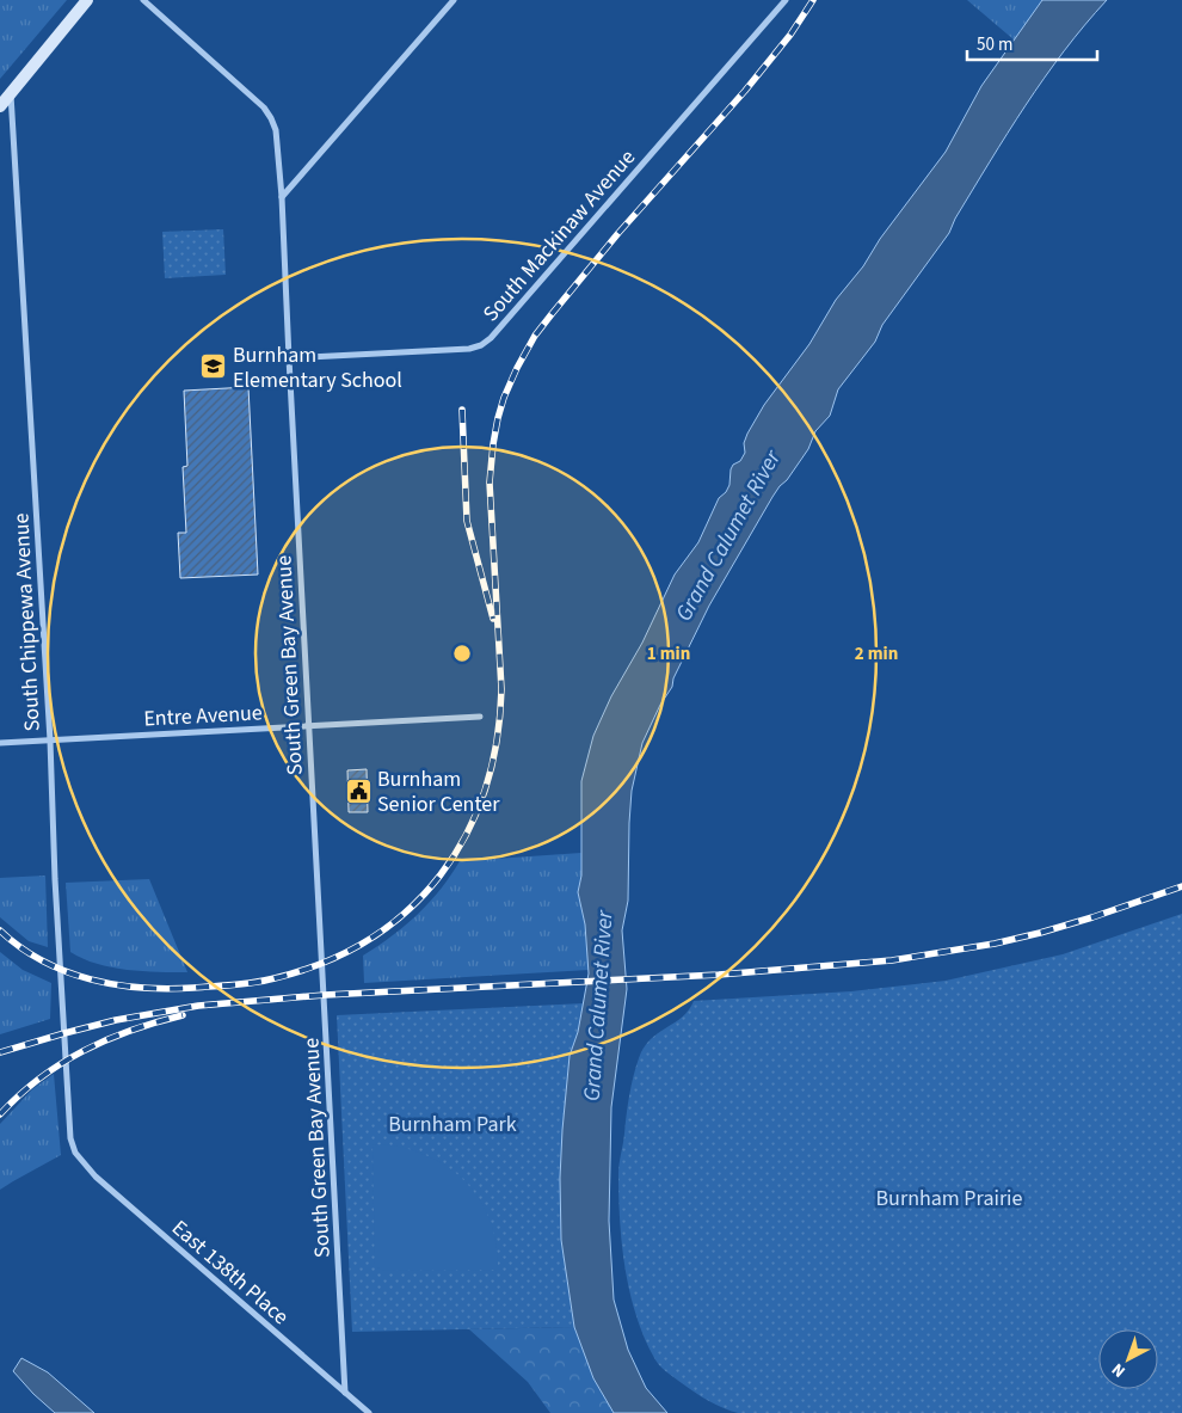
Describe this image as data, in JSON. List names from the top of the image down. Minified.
{"streets":{"street":["South Mackinaw Avenue","South Chippewa Avenue","South Green Bay Avenue","Entre Avenue","East 138th Place"]},"crossings":[["South Mackinaw Avenue","South Green Bay Avenue"],["South Chippewa Avenue","Entre Avenue"],["South Chippewa Avenue","East 138th Place"],["South Green Bay Avenue","Entre Avenue"],["South Green Bay Avenue","East 138th Place"]],"water":["Grand Calumet River"],"parks":["Burnham Park","Burnham Prairie"],"places":{"school or university":["Burnham Elementary School"],"public building":["Burnham Senior Center"]},"scale_bar":"50 m","north":"bottom left","rings":["1 min","2 min"]}
